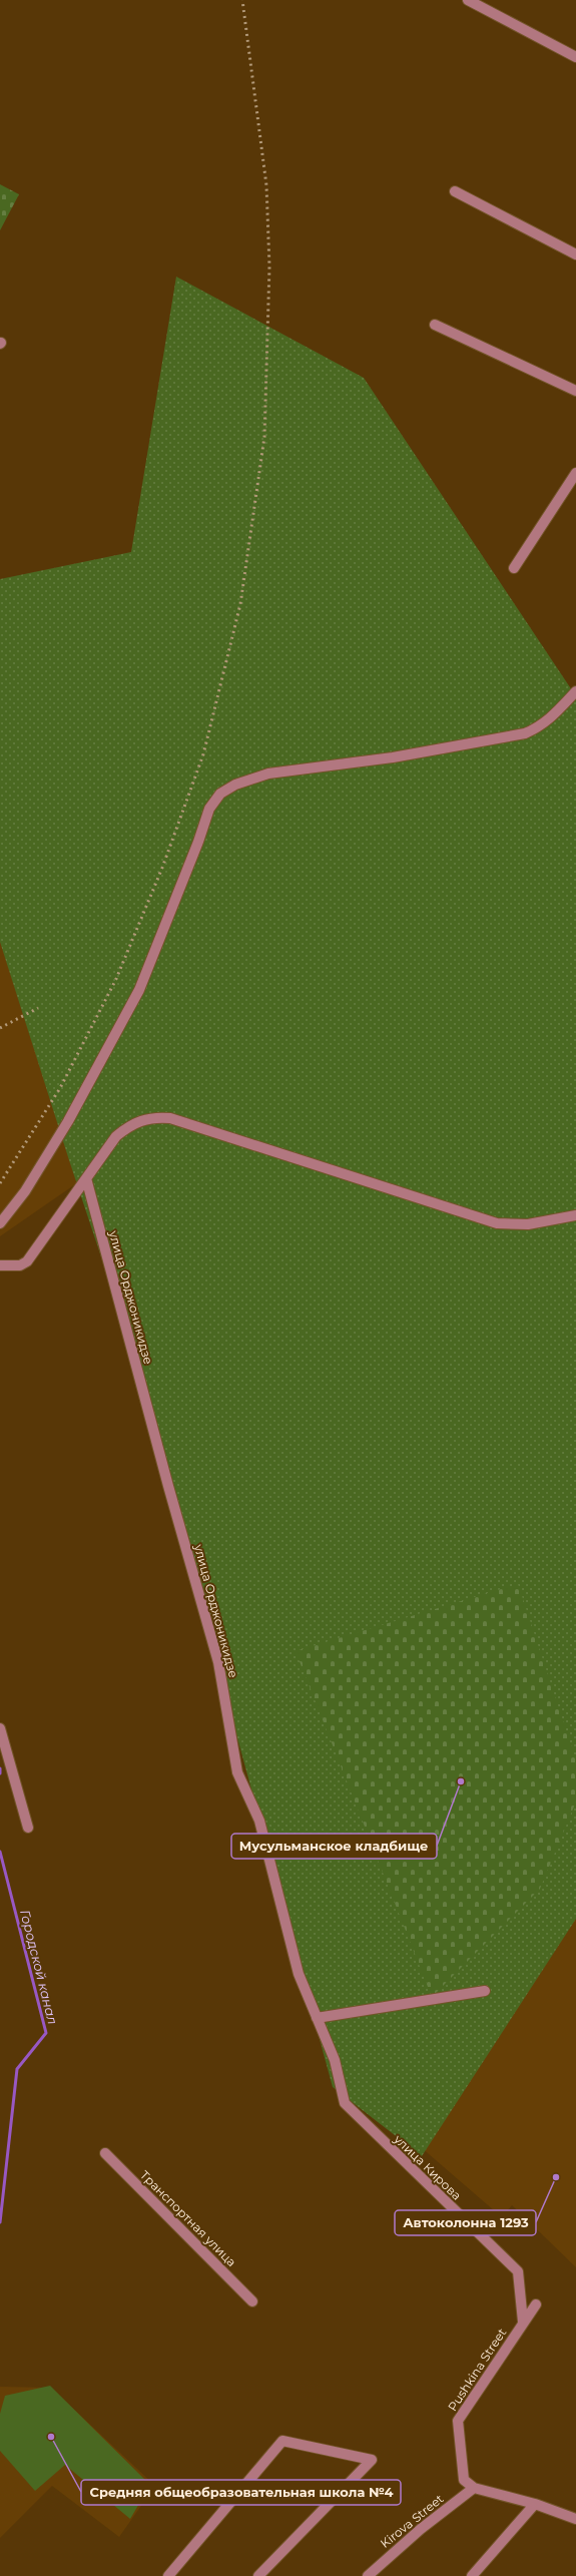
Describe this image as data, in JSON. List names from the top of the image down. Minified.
{"streets":{"street":["улица Орджоникидзе","улица Кирова","Транспортная улица","Pushkina Street","Kirova Street"]},"crossings":[["улица Орджоникидзе","улица Кирова"],["улица Кирова","Pushkina Street"],["Pushkina Street","Kirova Street"]],"water":["Городской канал"],"places":["Мусульманское кладбище","Автоколонна 1293","Средняя общеобразовательная школа №4"]}
